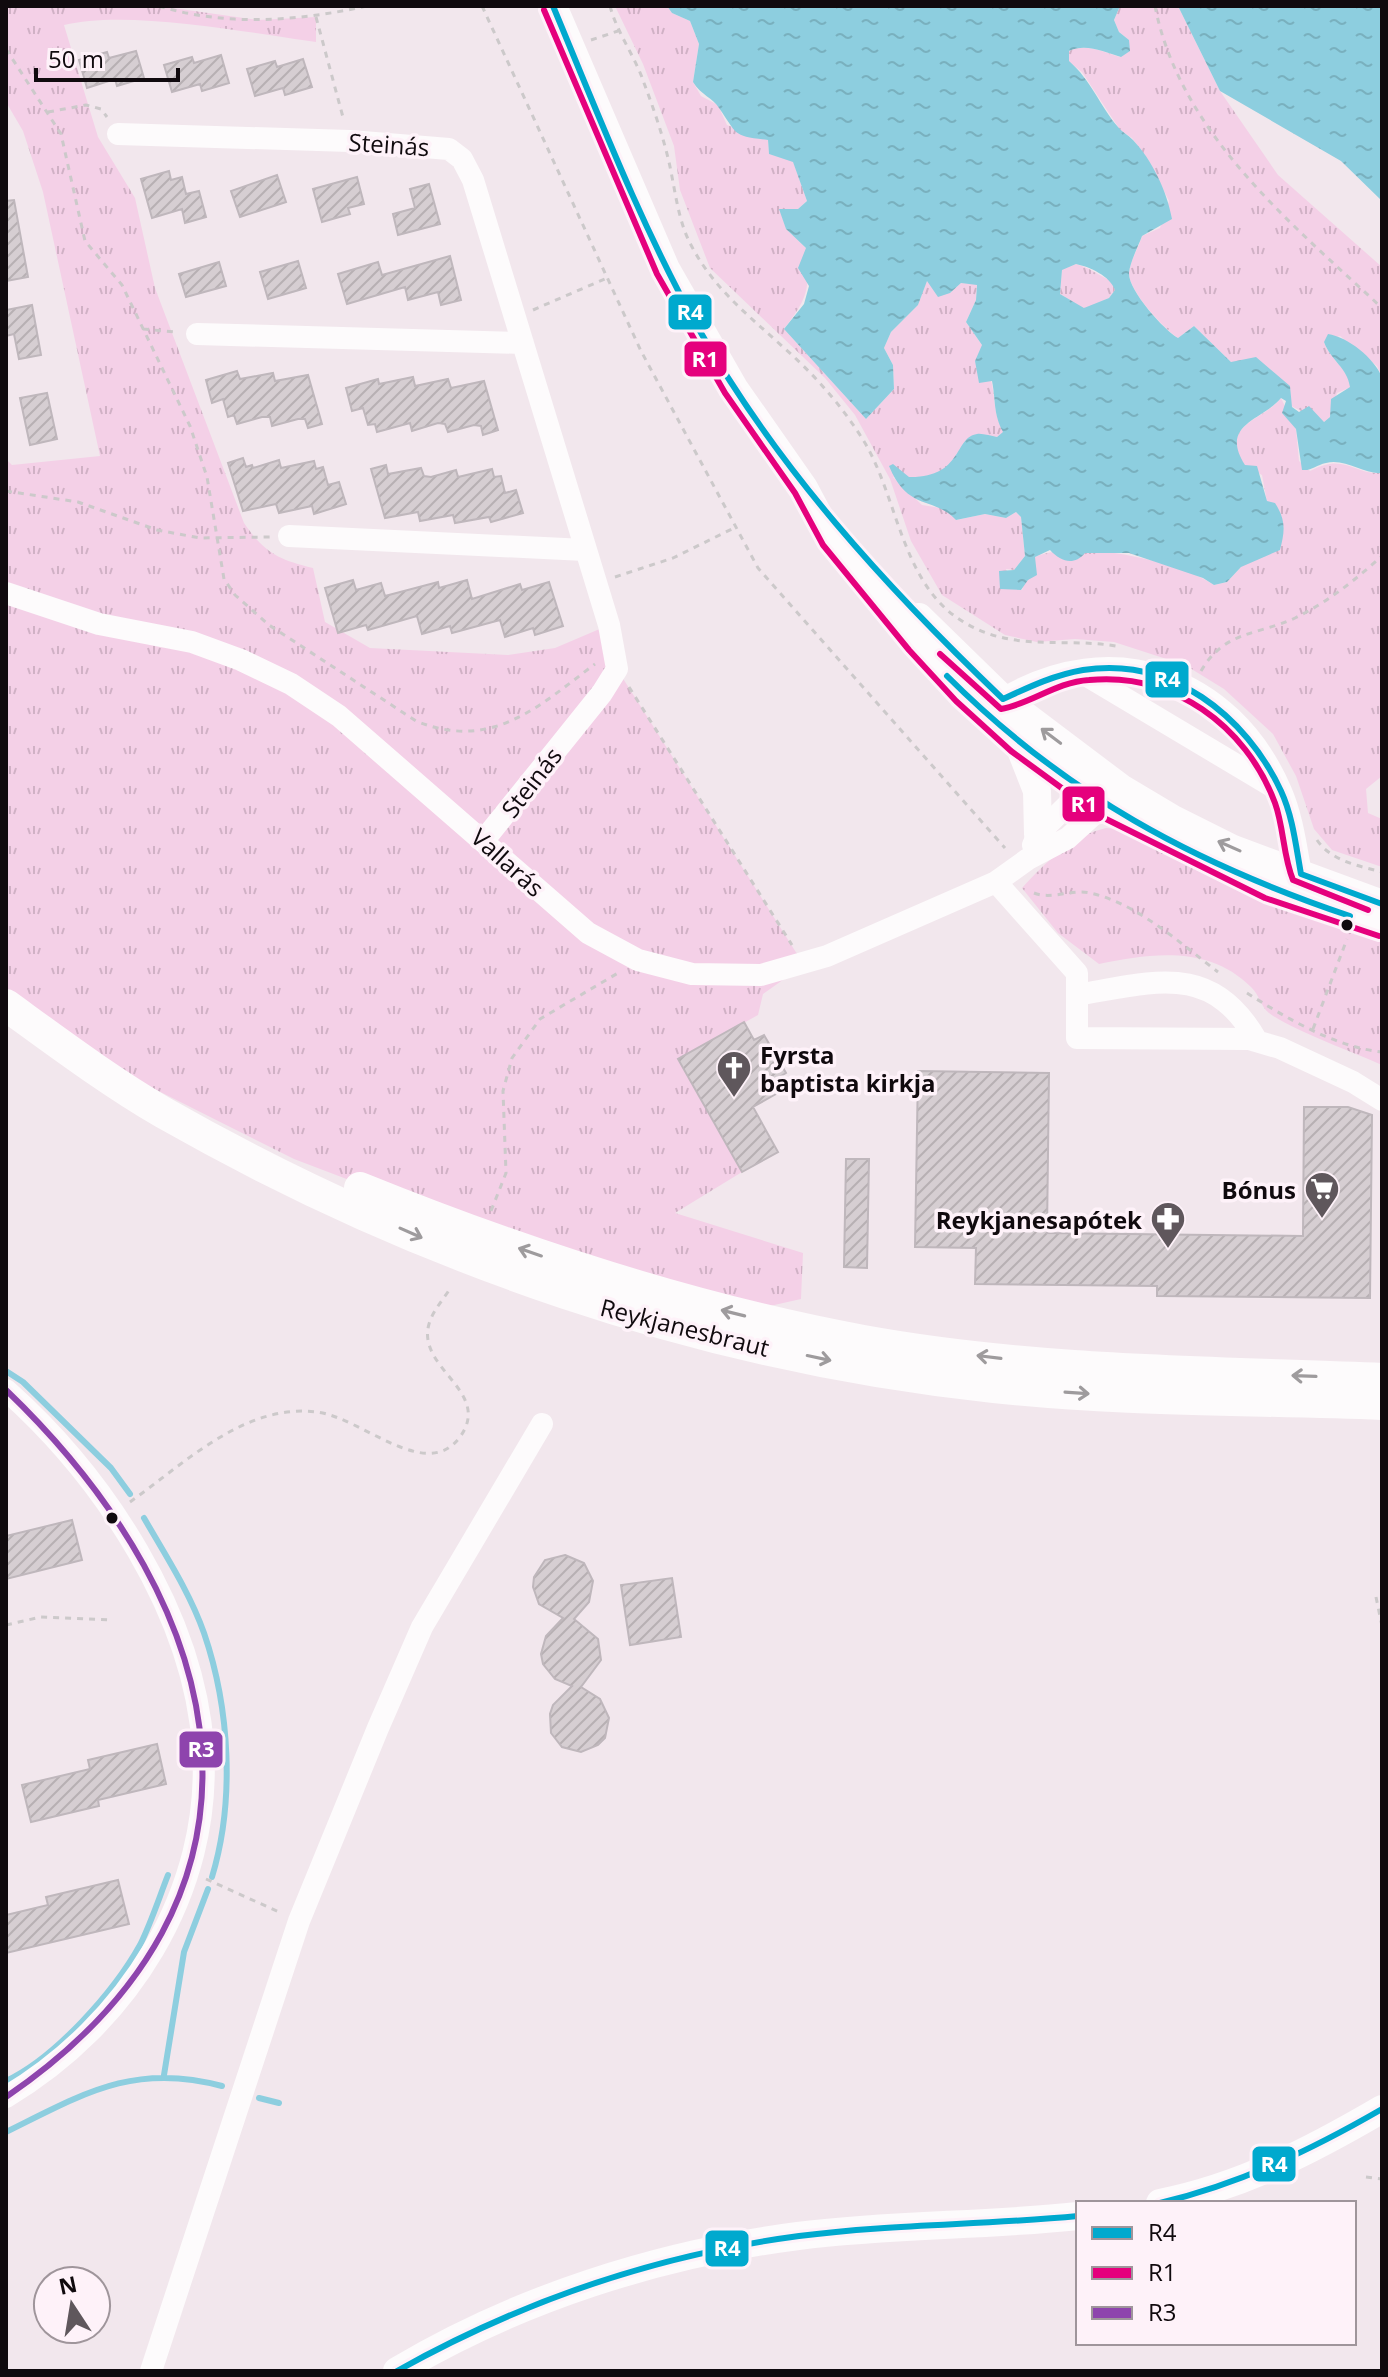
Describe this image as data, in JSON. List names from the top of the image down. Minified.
{"streets":{"highway":["Reykjanesbraut"],"street":["Steinás","Vallarás"]},"crossings":[["Steinás","Vallarás"]],"places":{"church":["Fyrsta baptista kirkja"],"supermarket":["Bónus"],"pharmacy":["Reykjanesapótek"]},"lines":["transit line R4","transit line R1","transit line R3"],"legend":["R4","R1","R3"],"scale_bar":"50 m","north":"top"}
